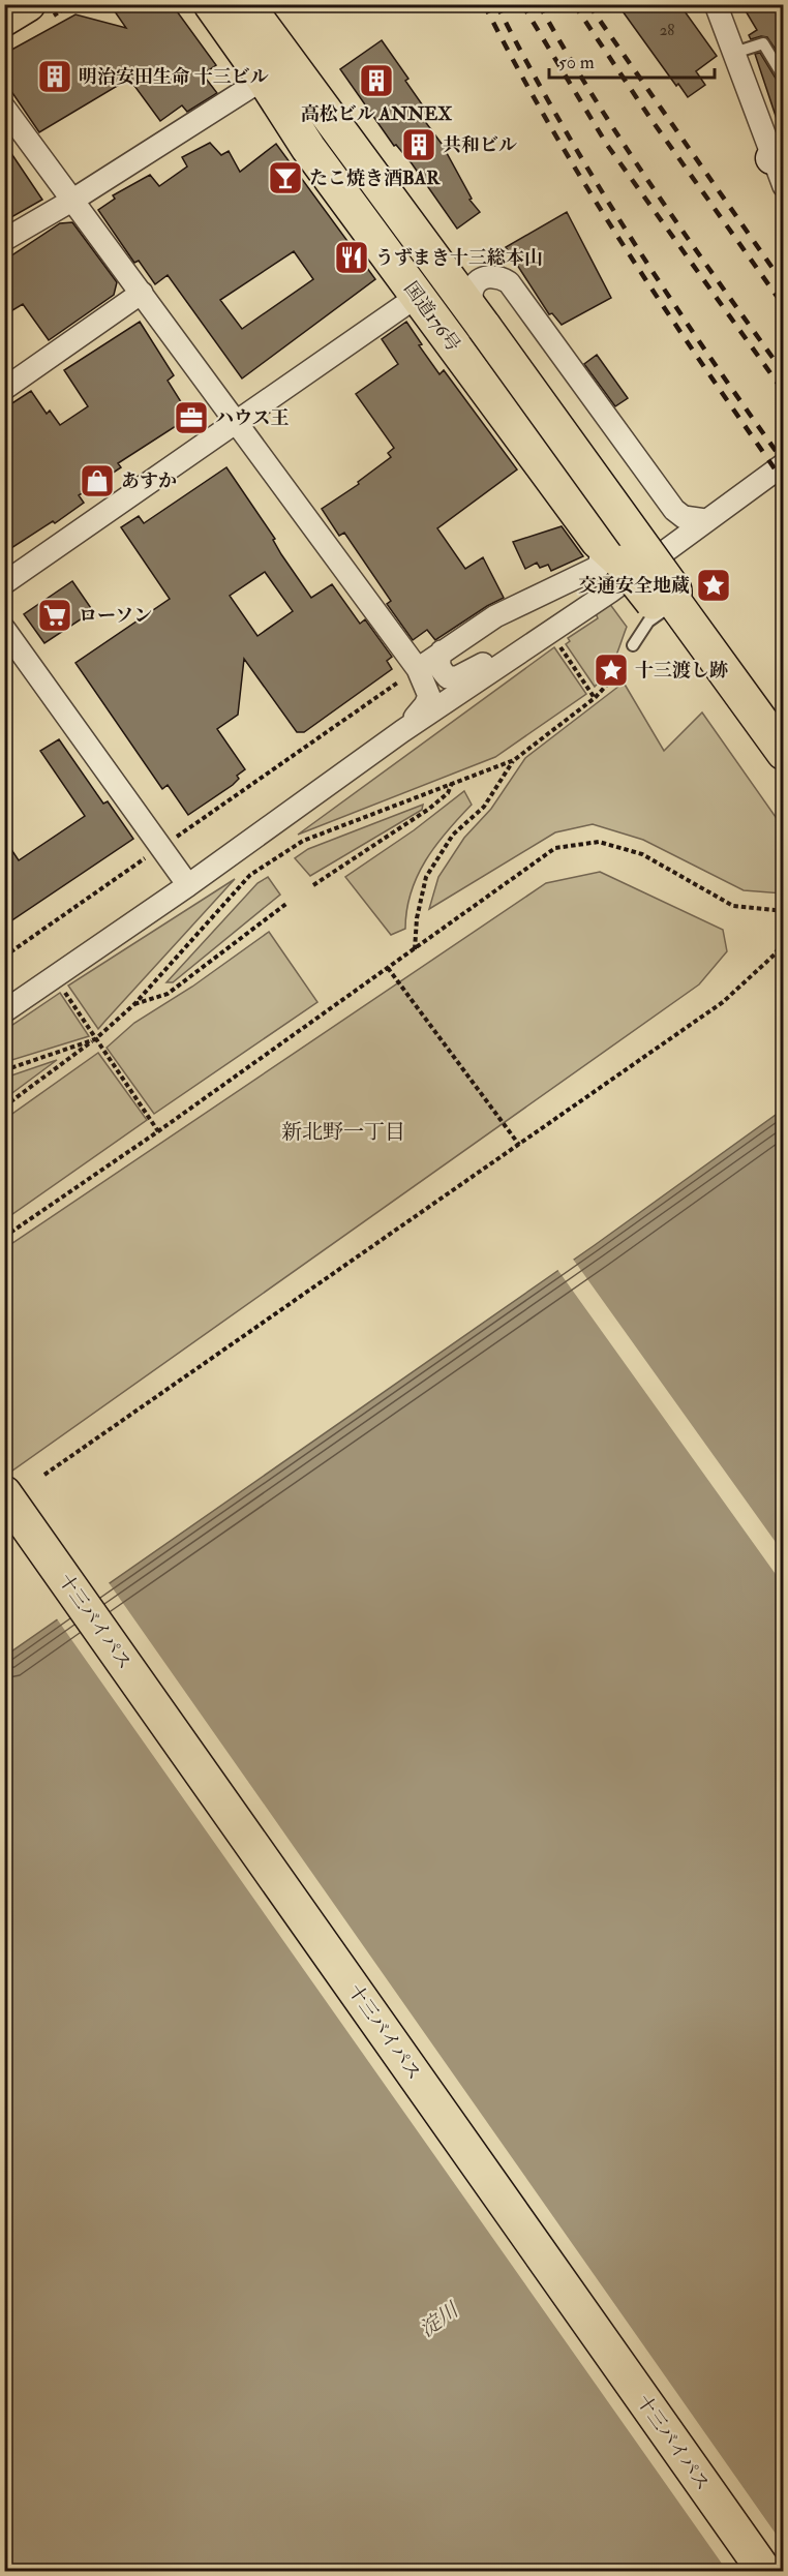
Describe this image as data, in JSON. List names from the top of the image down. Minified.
{"streets":{"main road":["国道176号","十三バイパス"]},"districts":["新北野一丁目"],"water":["淀川"],"places":{"building":["明治安田生命 十三ビル","高松ビル ANNEX","共和ビル"],"bar":["たこ焼き酒BAR"],"restaurant":["うずまき十三総本山"],"office":["ハウス王"],"shop":["あすか"],"place":["交通安全地蔵","十三渡し跡"],"supermarket":["ローソン"]},"house_numbers":["28"],"scale_bar":"50 m"}
